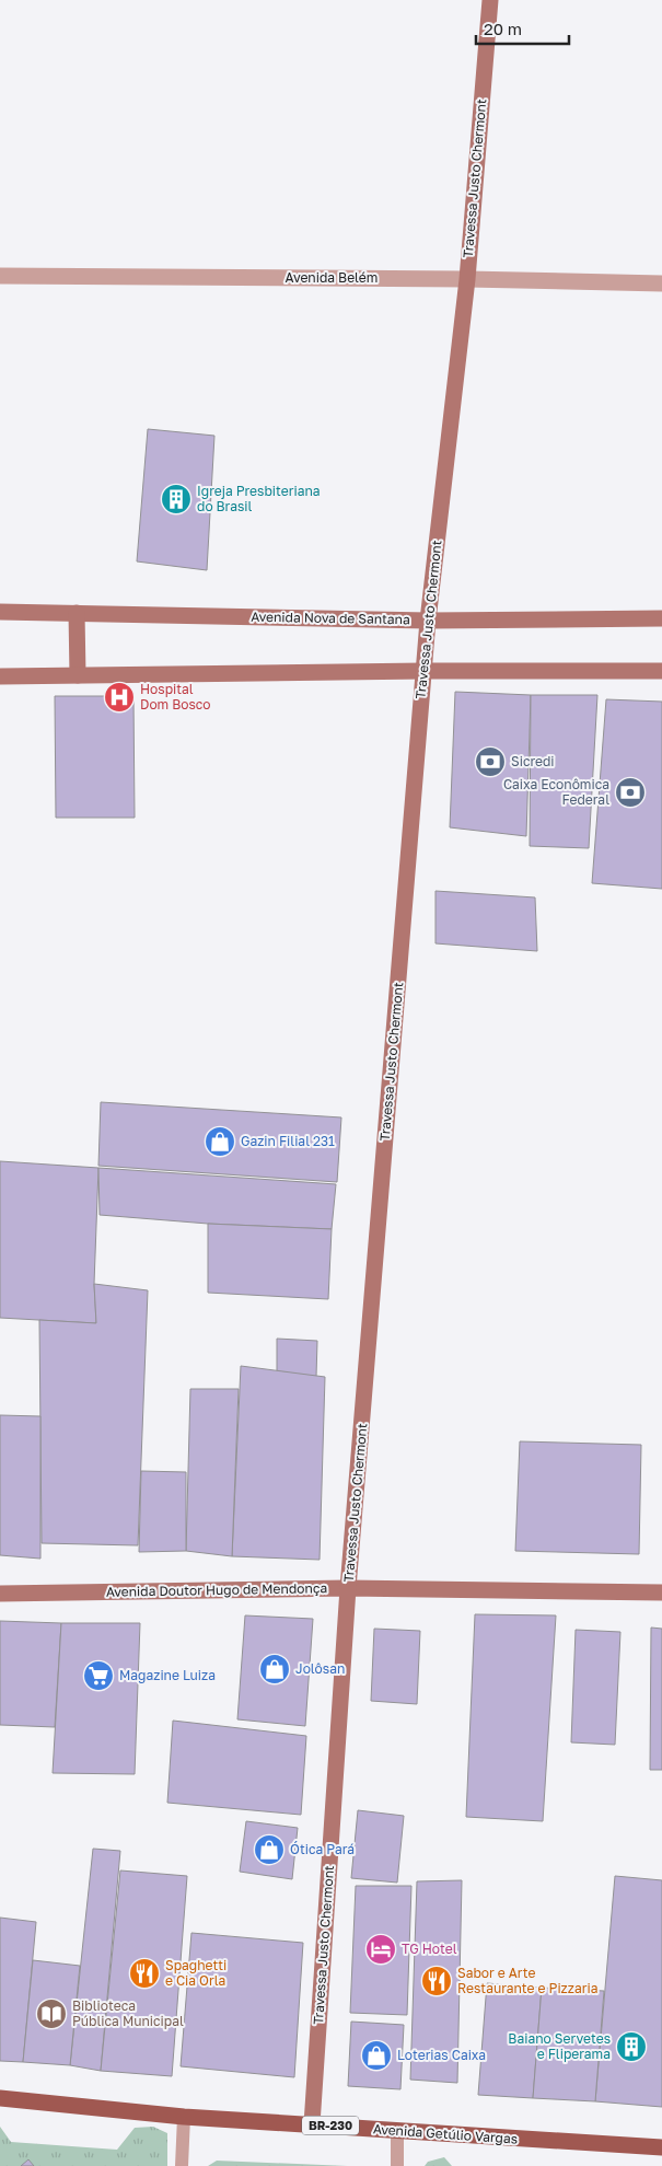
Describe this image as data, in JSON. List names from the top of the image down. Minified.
{"streets":{"main road":["BR-230","Avenida Getúlio Vargas"],"street":["Travessa Justo Chermont","Avenida Belém","Avenida Nova de Santana","Avenida Doutor Hugo de Mendonça"]},"crossings":[["Travessa Justo Chermont","Avenida Belém"],["Travessa Justo Chermont","Avenida Nova de Santana"],["Travessa Justo Chermont","Avenida Doutor Hugo de Mendonça"],["Travessa Justo Chermont","Avenida Getúlio Vargas"]],"places":{"building":["Igreja Presbiteriana do Brasil","Baiano Servetes e Fliperama"],"hospital":["Hospital Dom Bosco"],"bank":["Sicredi","Caixa Econômica Federal"],"shop":["Gazin Filial 231","Jolôsan","Ótica Pará","Loterias Caixa"],"supermarket":["Magazine Luiza"],"hotel":["TG Hotel"],"restaurant":["Spaghetti e Cia Orla","Sabor e Arte Restaurante e Pizzaria"],"library":["Biblioteca Pública Municipal"]},"scale_bar":"20 m"}
